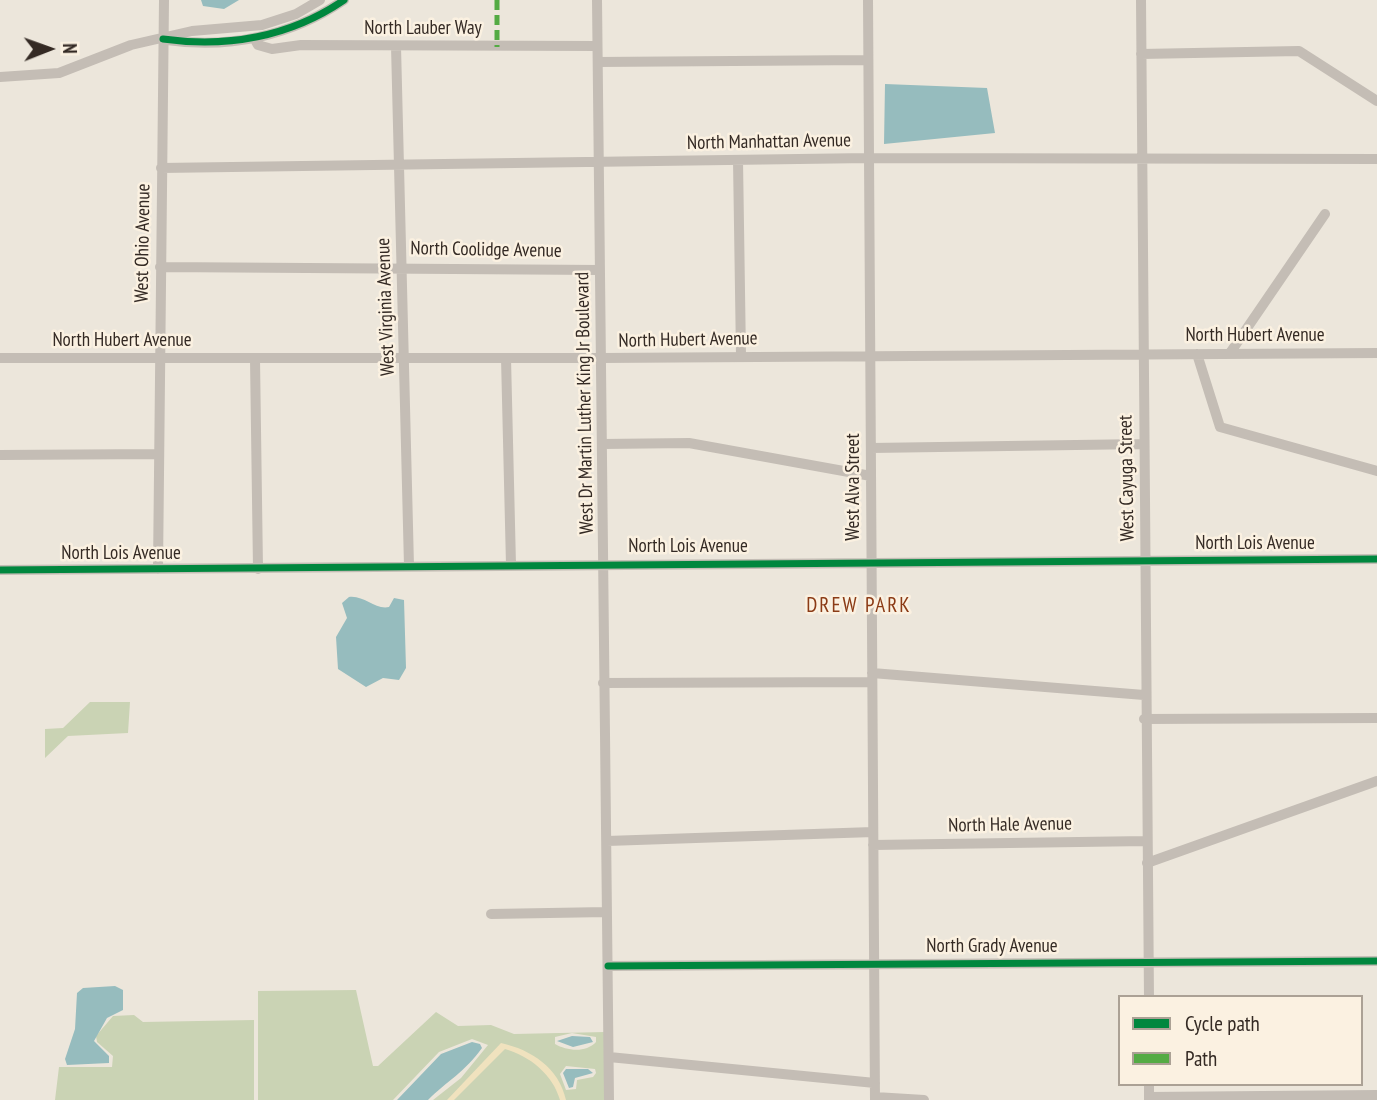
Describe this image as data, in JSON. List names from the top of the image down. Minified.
{"streets":{"street":["North Lauber Way","North Manhattan Avenue","West Ohio Avenue","North Coolidge Avenue","West Virginia Avenue","North Hubert Avenue","West Dr Martin Luther King Jr Boulevard","West Cayuga Street","West Alva Street","North Lois Avenue","North Hale Avenue","North Grady Avenue"]},"crossings":[["North Lauber Way","West Virginia Avenue"],["North Lauber Way","West Dr Martin Luther King Jr Boulevard"],["North Manhattan Avenue","West Ohio Avenue"],["North Manhattan Avenue","West Virginia Avenue"],["North Manhattan Avenue","West Dr Martin Luther King Jr Boulevard"],["North Manhattan Avenue","West Cayuga Street"],["North Manhattan Avenue","West Alva Street"],["West Ohio Avenue","North Coolidge Avenue"],["West Ohio Avenue","North Hubert Avenue"],["West Ohio Avenue","North Lois Avenue"],["North Coolidge Avenue","West Virginia Avenue"],["North Coolidge Avenue","West Dr Martin Luther King Jr Boulevard"],["West Virginia Avenue","North Hubert Avenue"],["West Virginia Avenue","North Lois Avenue"],["North Hubert Avenue","West Dr Martin Luther King Jr Boulevard"],["North Hubert Avenue","West Cayuga Street"],["North Hubert Avenue","West Alva Street"],["West Dr Martin Luther King Jr Boulevard","North Lois Avenue"],["West Dr Martin Luther King Jr Boulevard","North Grady Avenue"],["West Cayuga Street","North Lois Avenue"],["West Cayuga Street","North Hale Avenue"],["West Cayuga Street","North Grady Avenue"],["West Alva Street","North Lois Avenue"],["West Alva Street","North Hale Avenue"],["West Alva Street","North Grady Avenue"]],"districts":["DREW PARK"],"legend":["Cycle path","Path"],"north":"right"}
